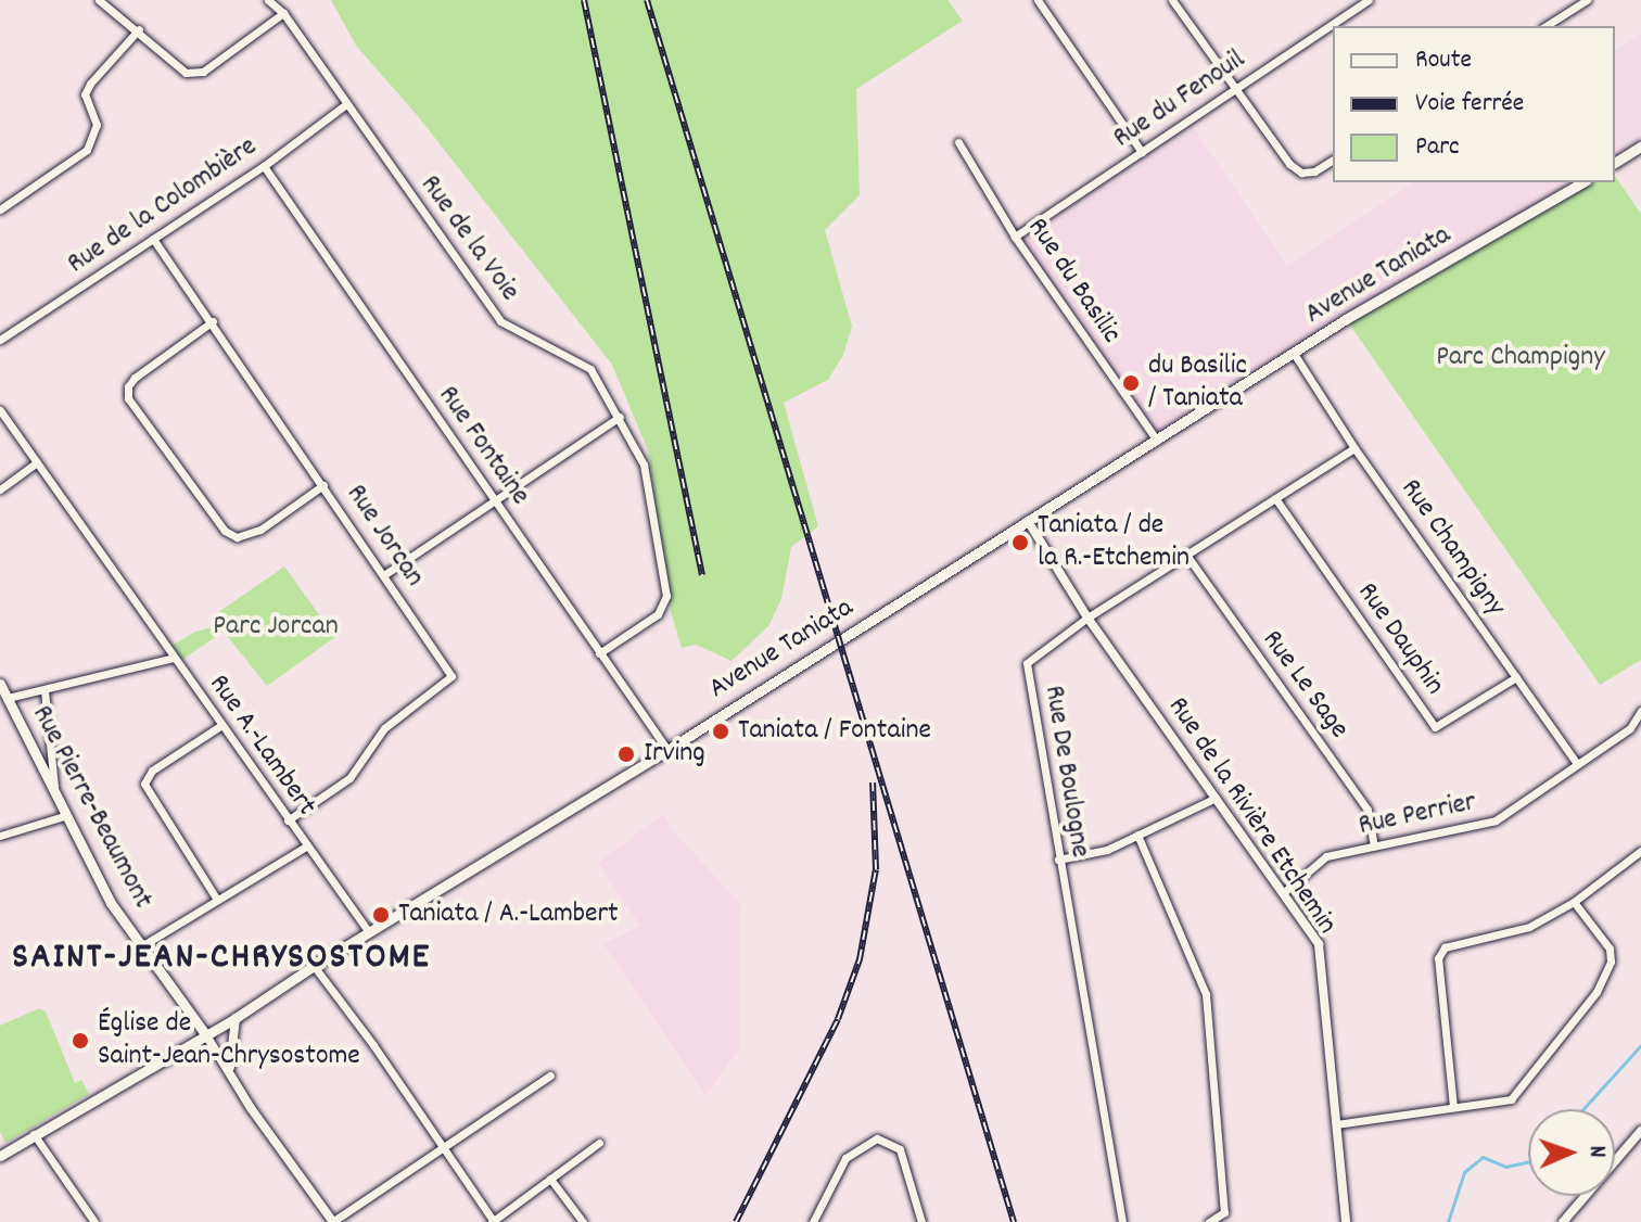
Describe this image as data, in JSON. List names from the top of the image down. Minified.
{"streets":{"main road":["Avenue Taniata","Rue Pierre-Beaumont"],"street":["Rue du Fenouil","Rue de la Colombière","Rue de la Voie","Rue du Basilic","Rue Fontaine","Rue Jorcan","Rue Champigny","Rue Dauphin","Rue Le Sage","Rue A.-Lambert","Rue De Boulogne","Rue Perrier","Rue de la Rivière Etchemin"]},"crossings":[["Rue du Fenouil","Rue du Basilic"],["Rue de la Colombière","Rue de la Voie"],["Rue de la Colombière","Rue Fontaine"],["Rue de la Colombière","Rue Jorcan"],["Rue de la Voie","Rue Fontaine"],["Avenue Taniata","Rue du Basilic"],["Avenue Taniata","Rue Fontaine"],["Avenue Taniata","Rue Champigny"],["Avenue Taniata","Rue A.-Lambert"],["Avenue Taniata","Rue Pierre-Beaumont"],["Avenue Taniata","Rue de la Rivière Etchemin"],["Rue Jorcan","Rue A.-Lambert"],["Rue Champigny","Rue Dauphin"],["Rue Champigny","Rue De Boulogne"],["Rue Champigny","Rue Perrier"],["Rue Dauphin","Rue De Boulogne"],["Rue Le Sage","Rue De Boulogne"],["Rue Le Sage","Rue Perrier"],["Rue De Boulogne","Rue de la Rivière Etchemin"],["Rue Perrier","Rue de la Rivière Etchemin"]],"districts":["SAINT-JEAN-CHRYSOSTOME"],"parks":["Parc Champigny","Parc Jorcan"],"places":["du Basilic / Taniata","Taniata / de la R.-Etchemin","Taniata / Fontaine","Irving","Taniata / A.-Lambert","Église de Saint-Jean-Chrysostome"],"legend":["Route","Voie ferrée","Parc"],"north":"right"}
